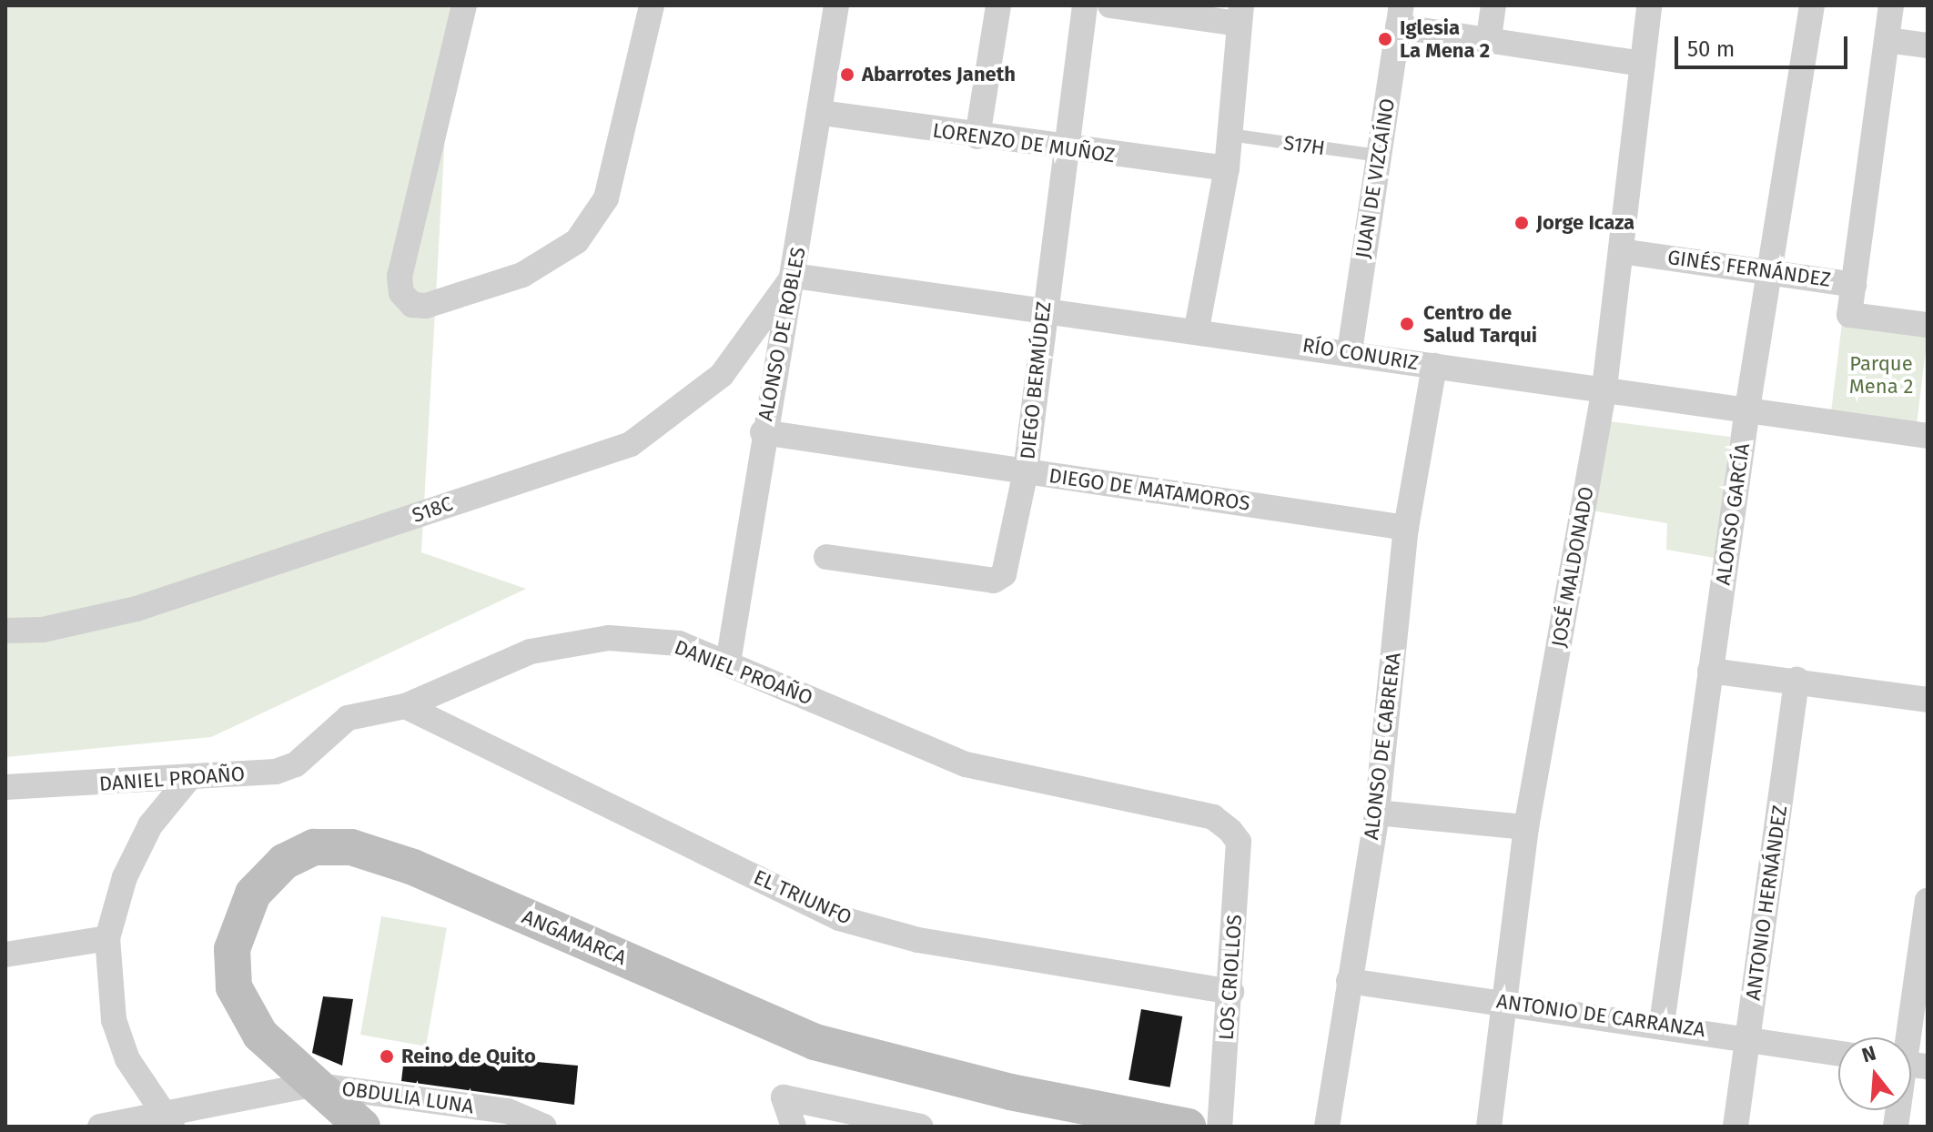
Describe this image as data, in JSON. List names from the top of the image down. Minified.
{"streets":{"street":["LORENZO DE MUÑOZ","JUAN DE VIZCAÍNO","GINÉS FERNÁNDEZ","ALONSO DE ROBLES","RÍO CONURIZ","DIEGO BERMÚDEZ","DIEGO DE MATAMOROS","S18C","ALONSO GARCÍA","JOSÉ MALDONADO","DANIEL PROAÑO","ALONSO DE CABRERA","EL TRIUNFO","ANTONIO HERNÁNDEZ","ANGAMARCA","LOS CRIOLLOS","ANTONIO DE CARRANZA","OBDULIA LUNA"],"lane":["S17H"]},"crossings":[["LORENZO DE MUÑOZ","ALONSO DE ROBLES"],["LORENZO DE MUÑOZ","DIEGO BERMÚDEZ"],["S17H","JUAN DE VIZCAÍNO"],["JUAN DE VIZCAÍNO","RÍO CONURIZ"],["GINÉS FERNÁNDEZ","ALONSO GARCÍA"],["GINÉS FERNÁNDEZ","JOSÉ MALDONADO"],["ALONSO DE ROBLES","RÍO CONURIZ"],["ALONSO DE ROBLES","DIEGO DE MATAMOROS"],["ALONSO DE ROBLES","S18C"],["ALONSO DE ROBLES","DANIEL PROAÑO"],["RÍO CONURIZ","DIEGO BERMÚDEZ"],["RÍO CONURIZ","S18C"],["RÍO CONURIZ","ALONSO GARCÍA"],["RÍO CONURIZ","JOSÉ MALDONADO"],["RÍO CONURIZ","ALONSO DE CABRERA"],["DIEGO BERMÚDEZ","DIEGO DE MATAMOROS"],["DIEGO DE MATAMOROS","ALONSO DE CABRERA"],["ALONSO GARCÍA","ANTONIO DE CARRANZA"],["JOSÉ MALDONADO","ANTONIO DE CARRANZA"],["DANIEL PROAÑO","EL TRIUNFO"],["DANIEL PROAÑO","LOS CRIOLLOS"],["ALONSO DE CABRERA","ANTONIO DE CARRANZA"],["EL TRIUNFO","LOS CRIOLLOS"],["ANTONIO HERNÁNDEZ","ANTONIO DE CARRANZA"],["ANGAMARCA","OBDULIA LUNA"]],"parks":["Parque Mena 2"],"places":["Iglesia La Mena 2","Abarrotes Janeth","Jorge Icaza","Centro de Salud Tarqui","Reino de Quito"],"scale_bar":"50 m","north":"top"}
